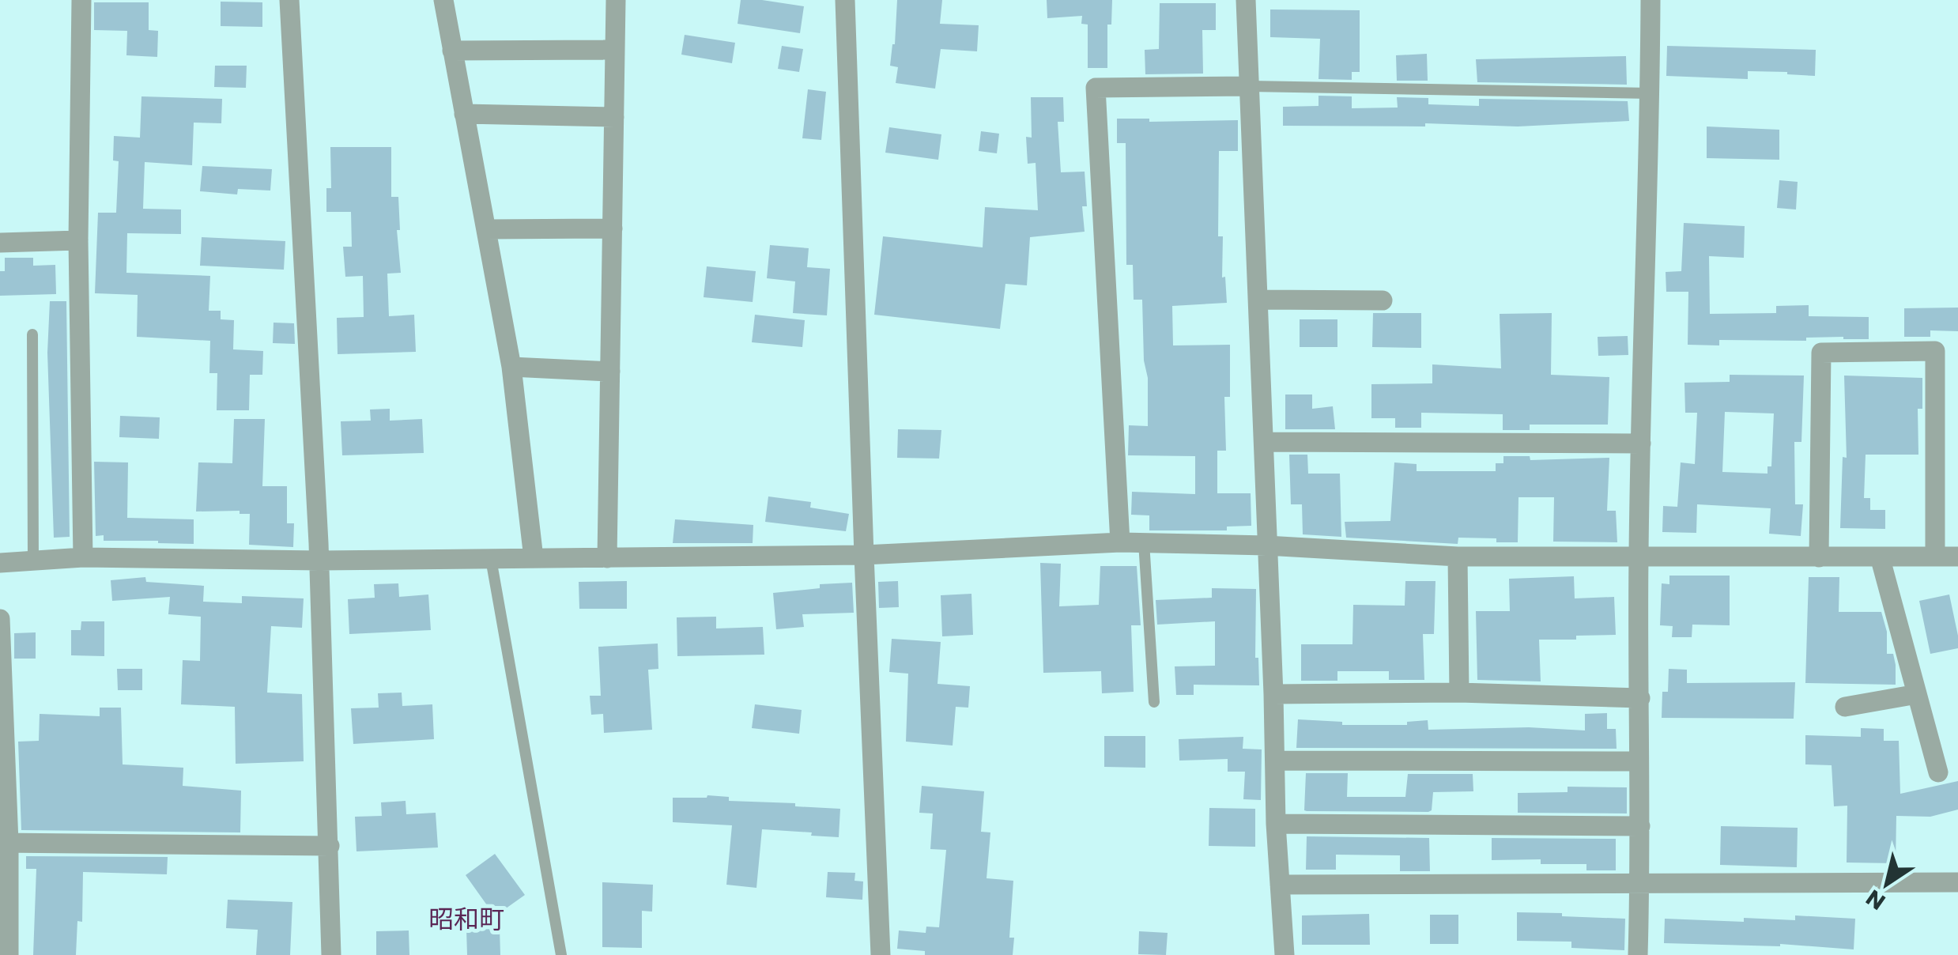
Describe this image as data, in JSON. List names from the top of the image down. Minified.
{"districts":["昭和町"],"north":"bottom left"}
